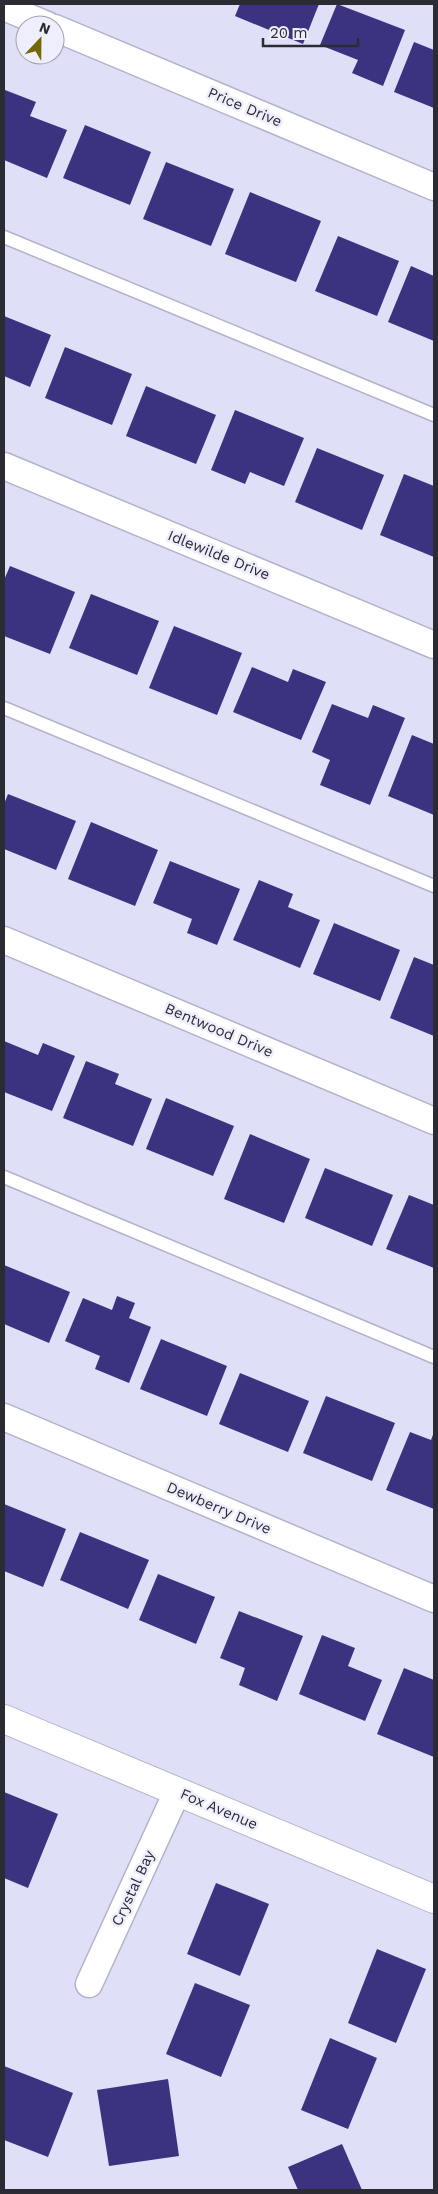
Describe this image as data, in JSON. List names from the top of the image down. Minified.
{"streets":{"main road":["Fox Avenue"],"street":["Price Drive","Idlewilde Drive","Bentwood Drive","Dewberry Drive","Crystal Bay"]},"crossings":[["Fox Avenue","Crystal Bay"]],"scale_bar":"20 m","north":"top"}
